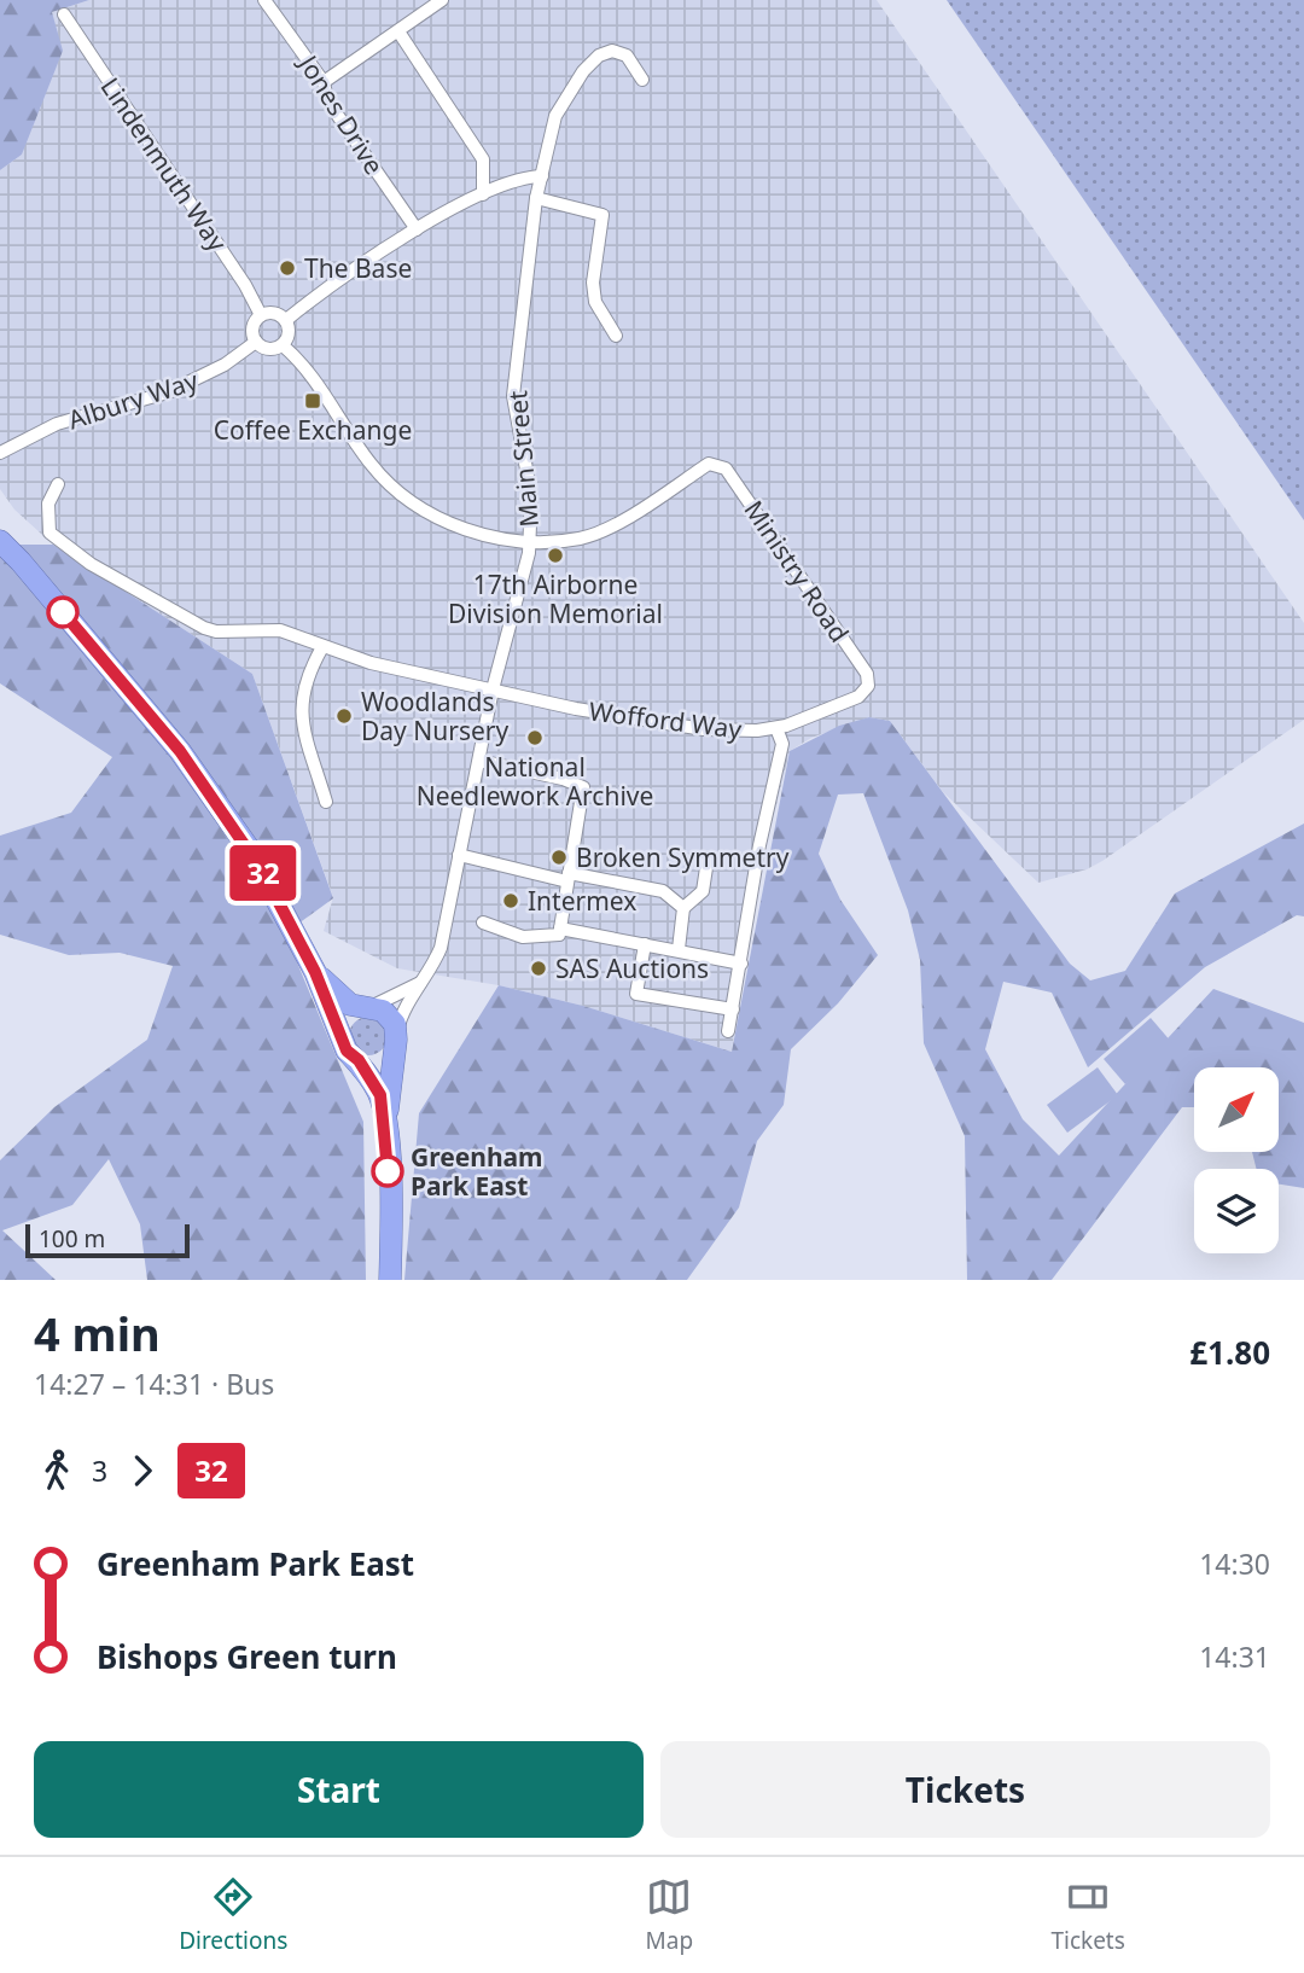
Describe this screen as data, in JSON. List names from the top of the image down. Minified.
{"streets":{"street":["Jones Drive","Lindenmuth Way","Albury Way","Main Street","Ministry Road","Wofford Way"]},"crossings":[["Lindenmuth Way","Albury Way"],["Main Street","Ministry Road"],["Main Street","Wofford Way"],["Ministry Road","Wofford Way"]],"places":{"other":["The Base","17th Airborne Division Memorial","Woodlands Day Nursery","National Needlework Archive","Broken Symmetry","Intermex","SAS Auctions","Greenham Park East"],"transit":["Coffee Exchange"]},"lines":["bus line 32"],"scale_bar":"100 m","north":"top right","page":{"on_map":"32","scale":"100 m","heading":["4 min","14:27 – 14:31 · Bus","£1.80"],"legs":["3","32"],"list":[{"name":"Greenham Park East","value":"14:30"},{"name":"Bishops Green turn","value":"14:31"}],"buttons":["Start","Tickets"],"tabs":["Directions","Map","Tickets"]}}
